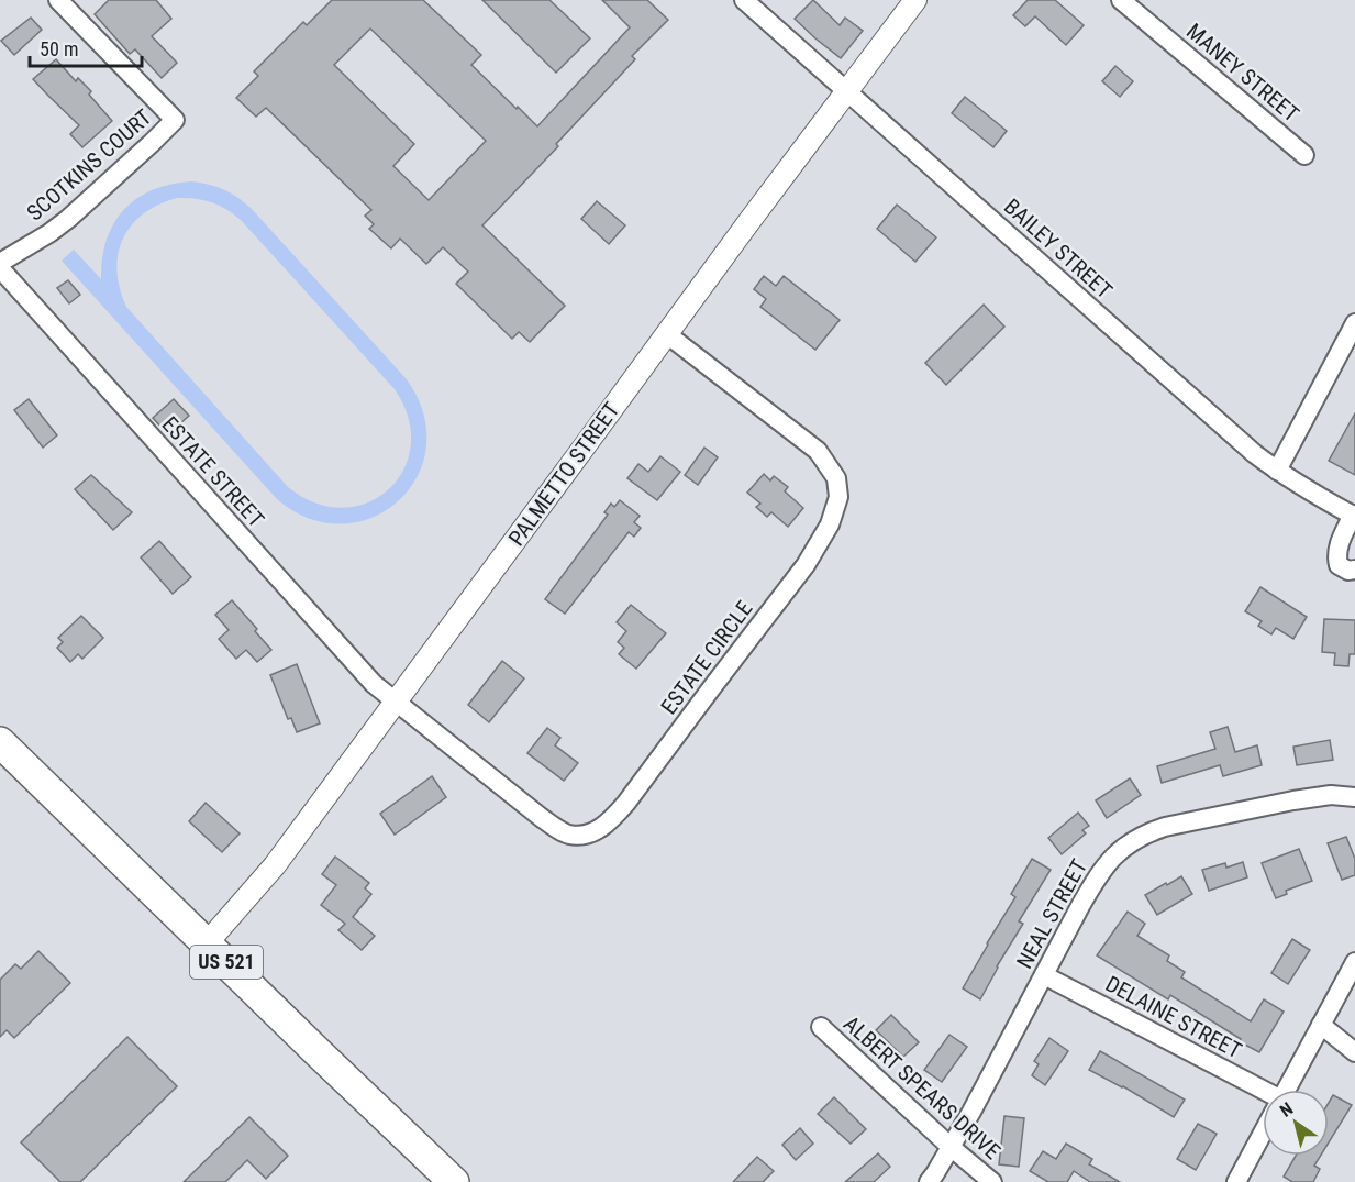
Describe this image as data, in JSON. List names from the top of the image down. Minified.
{"streets":{"highway":["US 521"],"street":["MANEY STREET","SCOTKINS COURT","BAILEY STREET","ESTATE STREET","PALMETTO STREET","ESTATE CIRCLE","NEAL STREET","DELAINE STREET","ALBERT SPEARS DRIVE"]},"crossings":[["BAILEY STREET","PALMETTO STREET"],["ESTATE STREET","PALMETTO STREET"],["ESTATE STREET","ESTATE CIRCLE"],["PALMETTO STREET","ESTATE CIRCLE"],["PALMETTO STREET","US 521"],["NEAL STREET","DELAINE STREET"],["NEAL STREET","ALBERT SPEARS DRIVE"]],"scale_bar":"50 m","north":"top left"}
